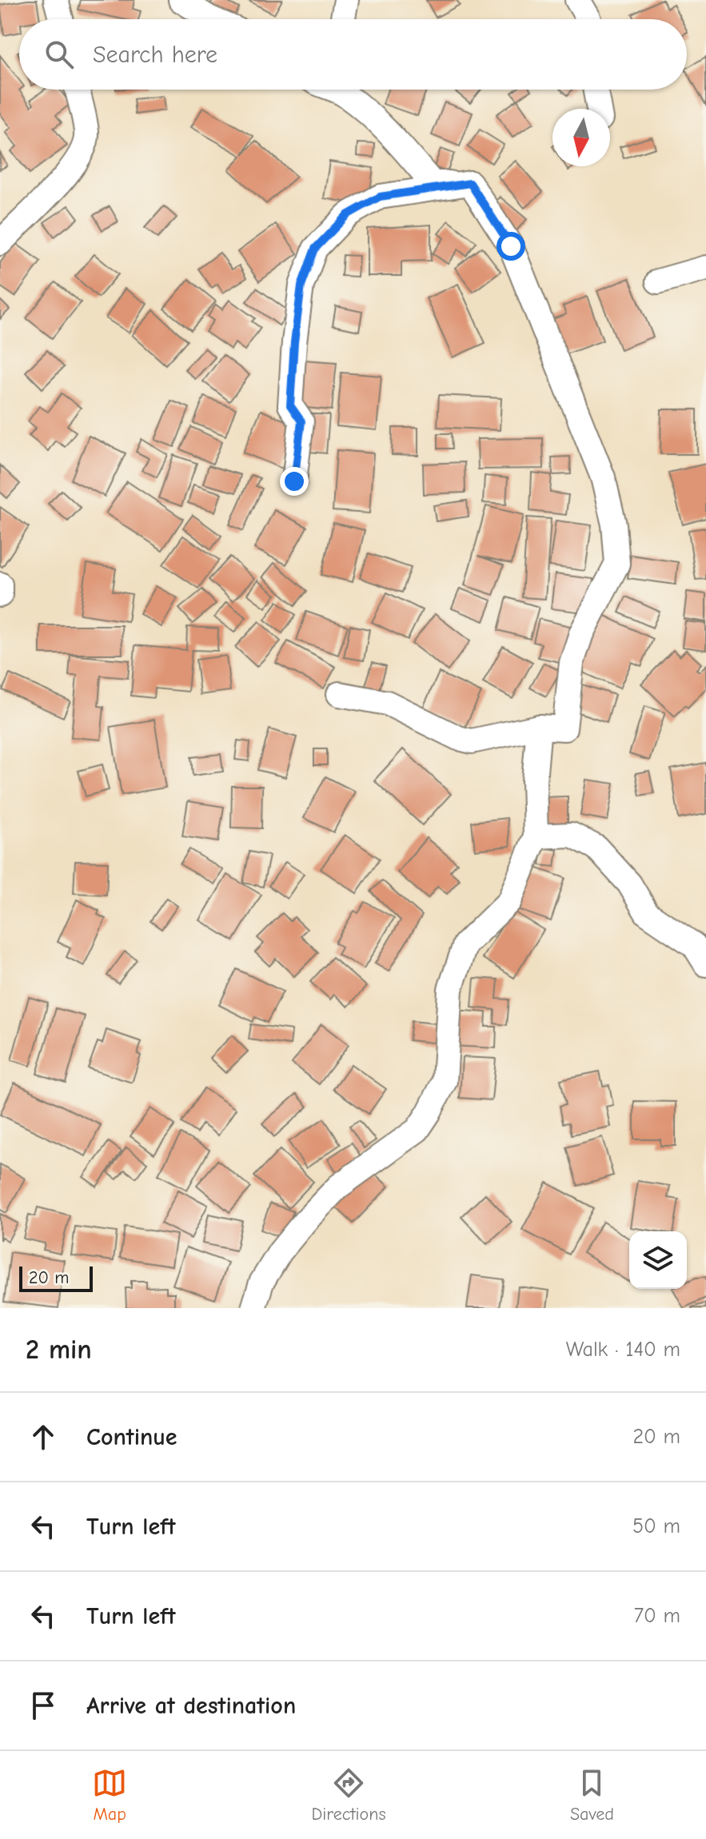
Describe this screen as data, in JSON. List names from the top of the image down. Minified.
{"scale_bar":"20 m","north":"bottom","page":{"search":"Search here","scale":"20 m","heading":["2 min","Walk · 140 m"],"list":[["Continue","20 m"],["Turn left","50 m"],["Turn left","70 m"],"Arrive at destination"],"nav":["Map","Directions","Saved"]}}
